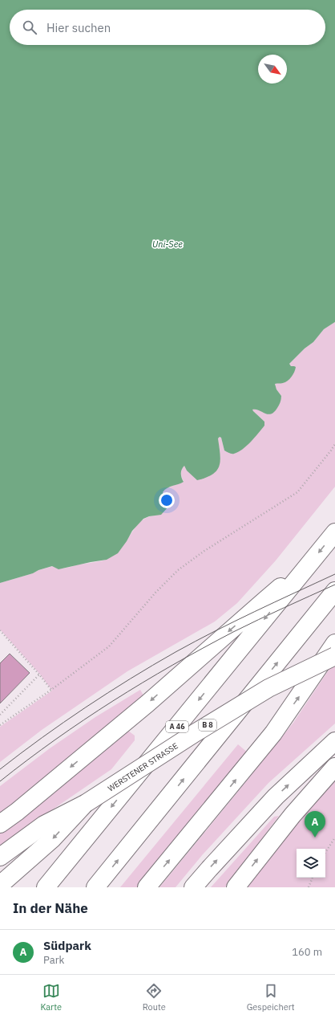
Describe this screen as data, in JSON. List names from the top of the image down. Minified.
{"streets":{"main road":["B 8","A 46","WERSTENER STRASSE"]},"crossings":[["B 8","WERSTENER STRASSE"]],"water":["Uni-See"],"north":"bottom right","page":{"search":"Hier suchen","pins":"A","heading":"In der Nähe","list":[{"mark":"A","name":"Südpark","note":"Park","value":"160 m"}],"nav":["Karte","Route","Gespeichert"]}}
